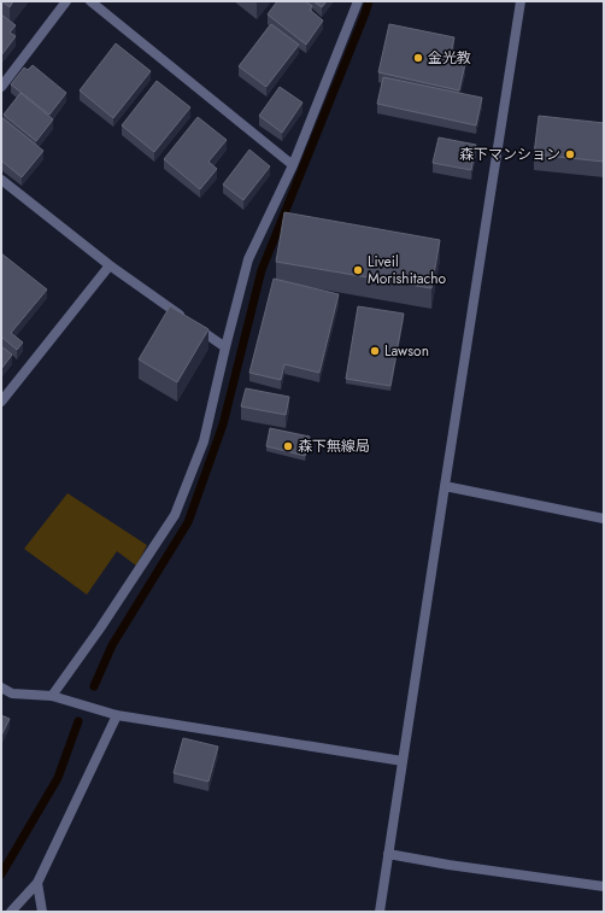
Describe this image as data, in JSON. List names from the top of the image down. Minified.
{"places":["金光教","森下マンション","Liveil Morishitacho","Lawson","森下無線局"]}
